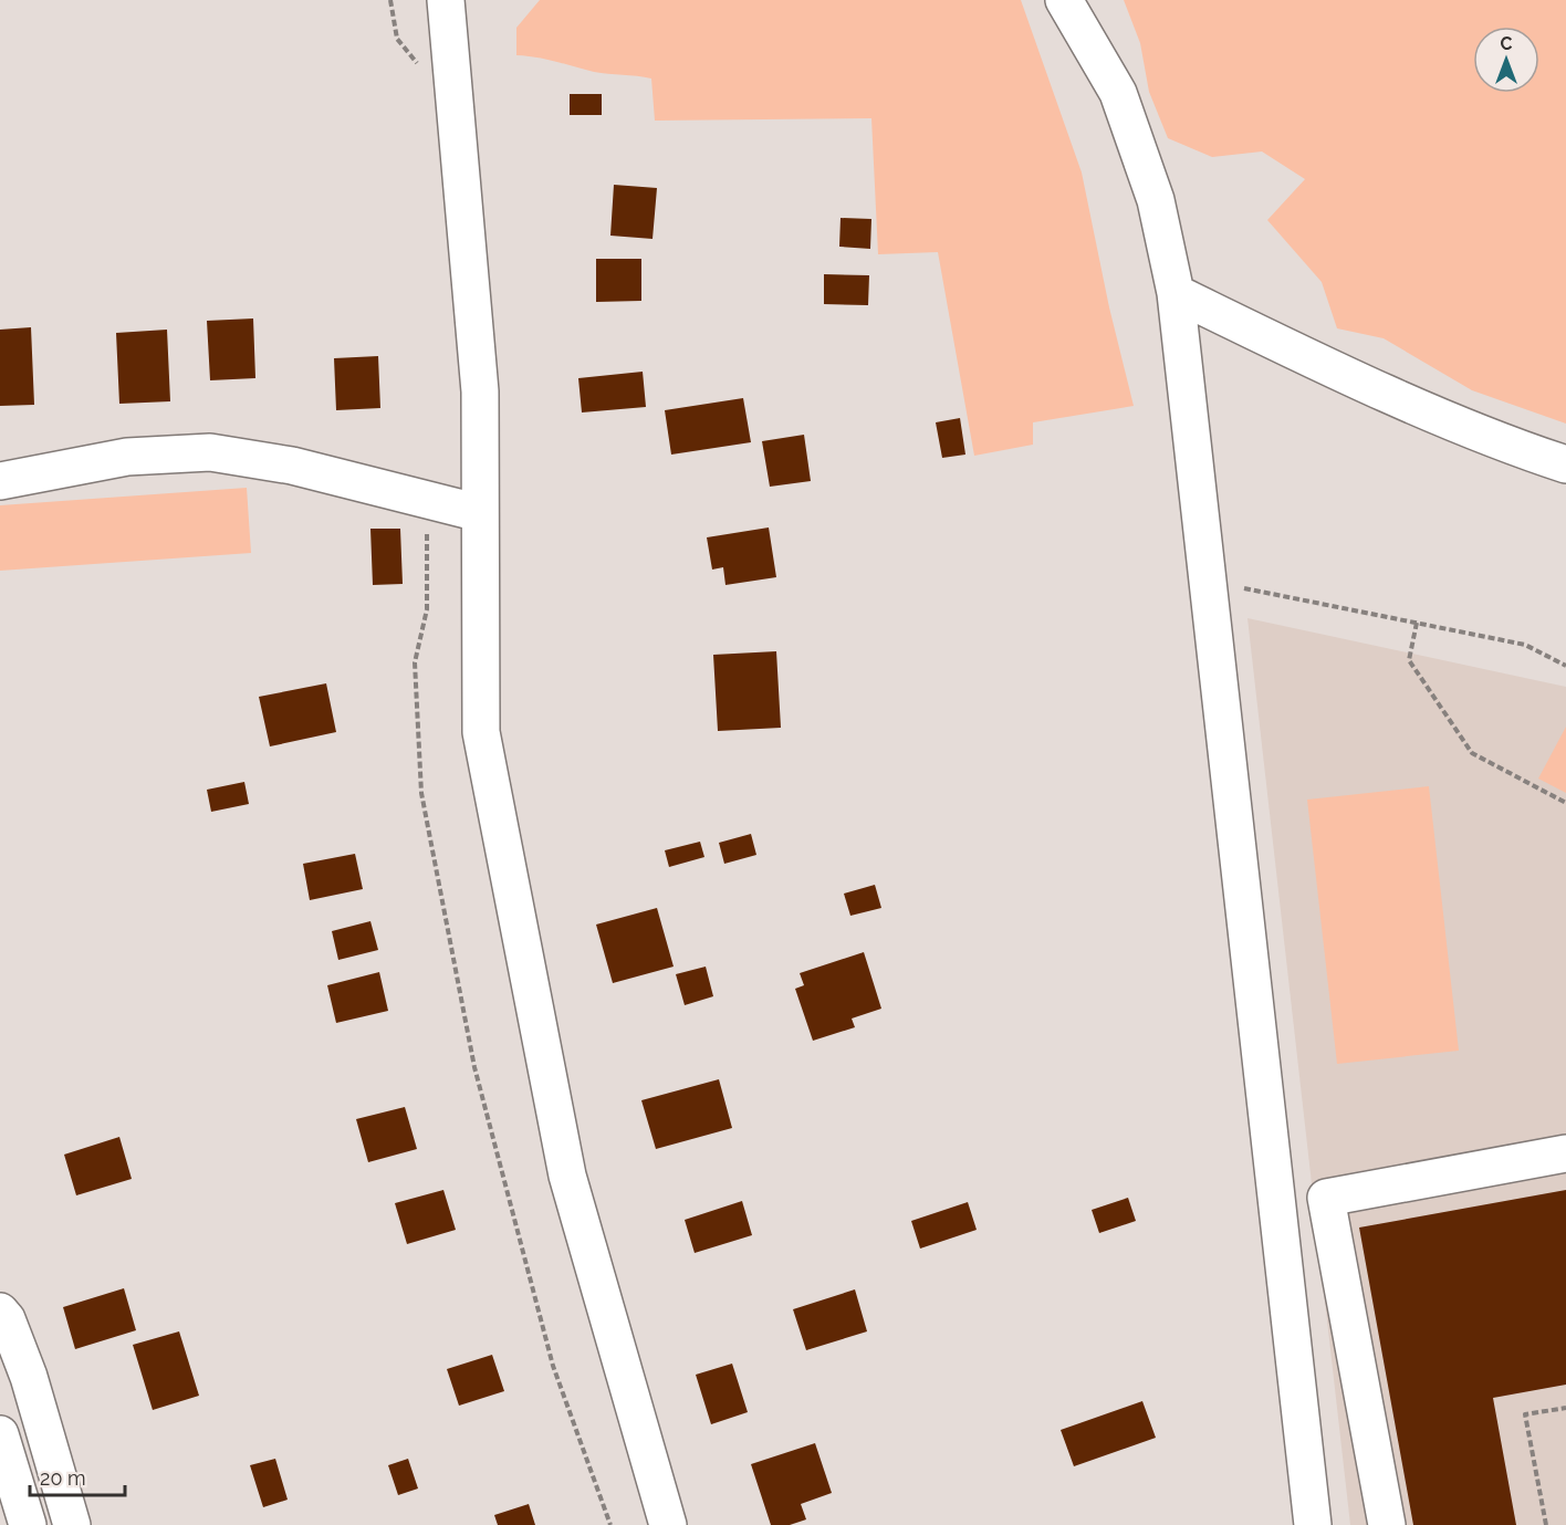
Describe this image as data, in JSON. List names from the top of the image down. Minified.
{"scale_bar":"20 m","north":"top"}
